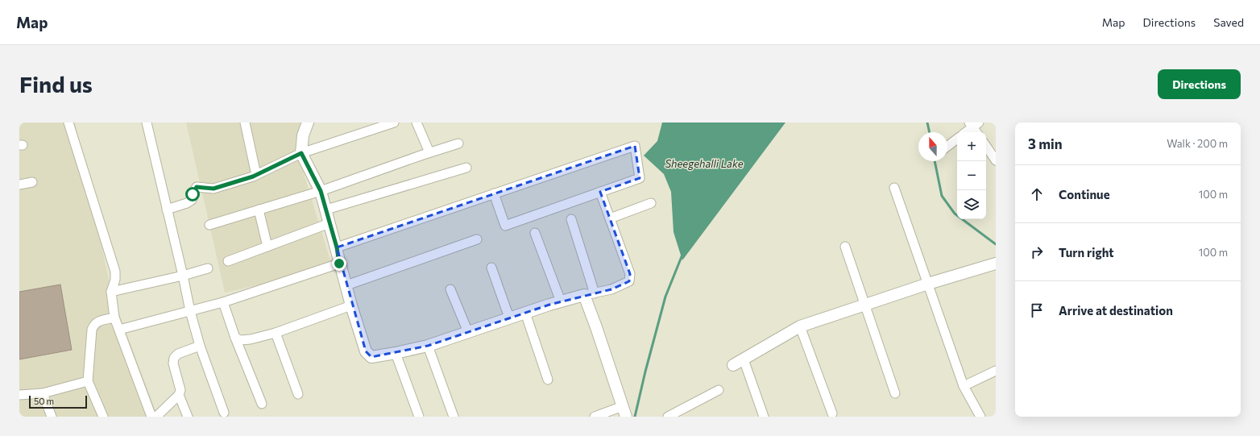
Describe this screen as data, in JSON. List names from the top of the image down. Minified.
{"water":["Sheegehalli Lake"],"scale_bar":"50 m","north":"top","page":{"header":"Map","nav":["Map","Directions","Saved"],"buttons":"Directions","title":"Find us","heading":["3 min","Walk · 200 m"],"map_buttons":["+","−"],"list":[["Continue","100 m"],["Turn right","100 m"],"Arrive at destination"],"scale":"50 m"}}
